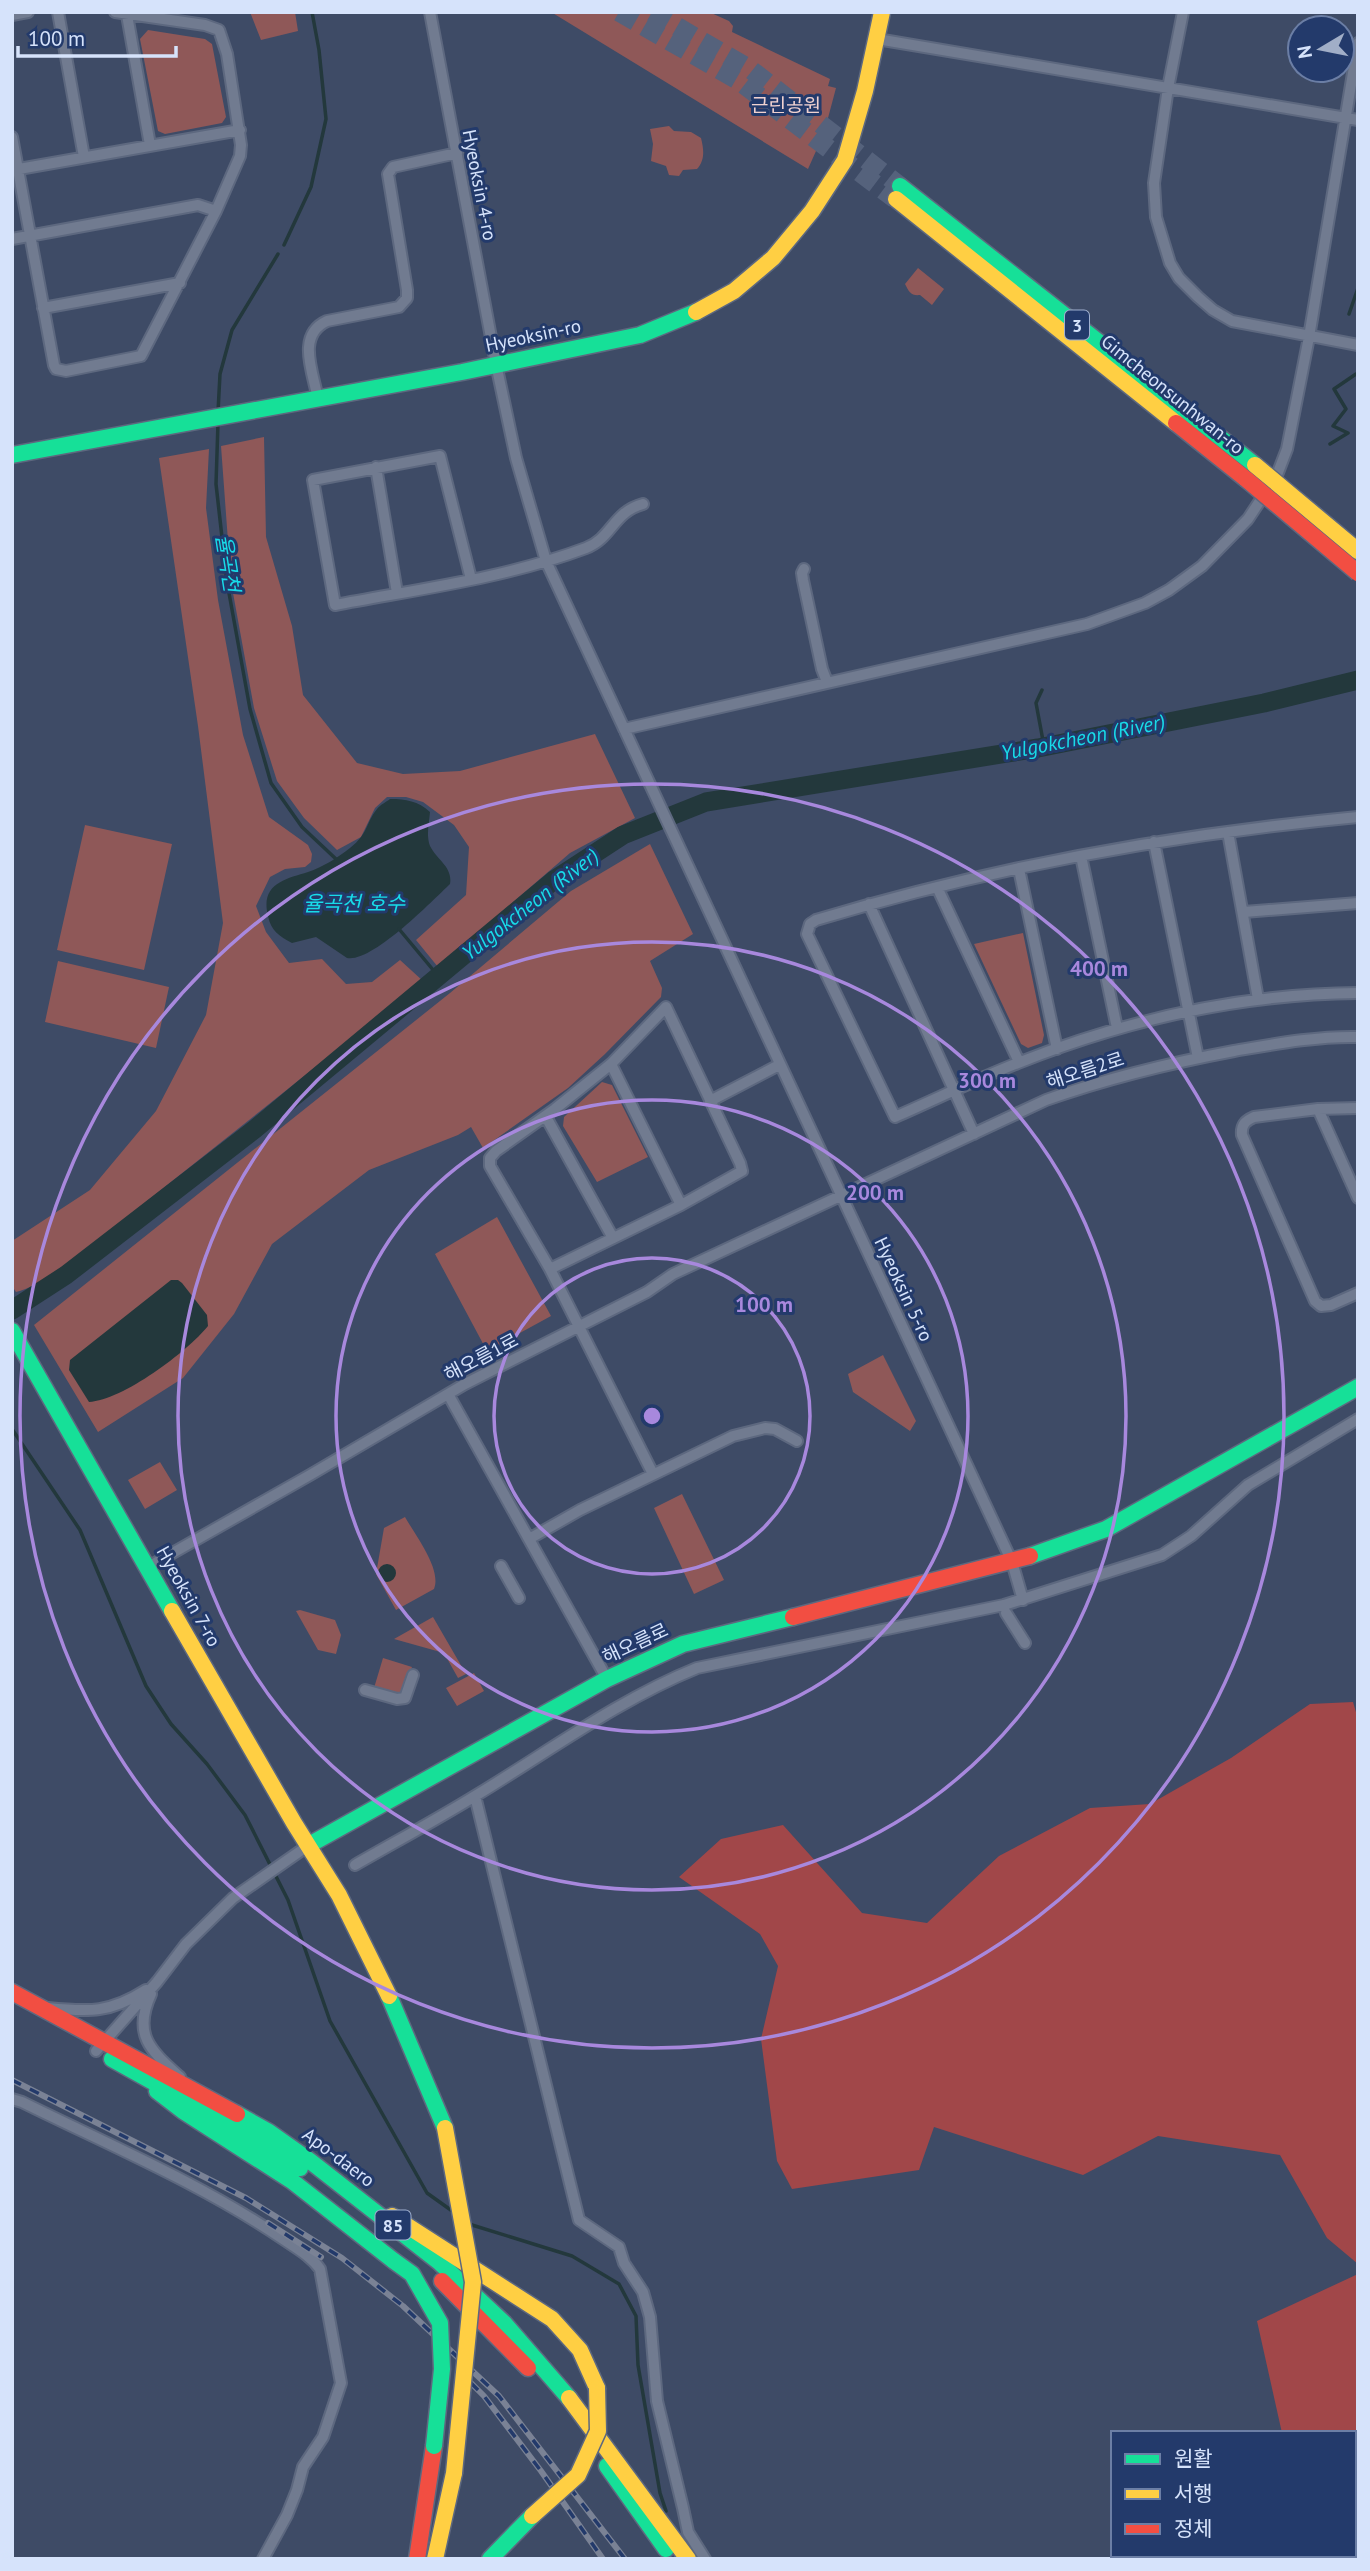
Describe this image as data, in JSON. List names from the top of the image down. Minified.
{"streets":{"main road":["3","Hyeoksin-ro","Gimcheonsunhwan-ro","Hyeoksin 7-ro","해오름로","Apo-daero","85"],"street":["Hyeoksin 4-ro","해오름2로","Hyeoksin 5-ro","해오름1로"]},"crossings":[["Hyeoksin 4-ro","Hyeoksin-ro"],["Hyeoksin 4-ro","Hyeoksin 5-ro"],["해오름2로","Hyeoksin 5-ro"],["해오름2로","해오름1로"],["Hyeoksin 5-ro","해오름1로"],["Hyeoksin 5-ro","해오름로"],["해오름1로","Hyeoksin 7-ro"],["Hyeoksin 7-ro","해오름로"]],"water":["율곡천","Yulgokcheon (River)","율곡천 호수"],"parks":["근린공원"],"legend":["원활","서행","정체"],"scale_bar":"100 m","north":"left","rings":["400 m","300 m","200 m","100 m"]}
